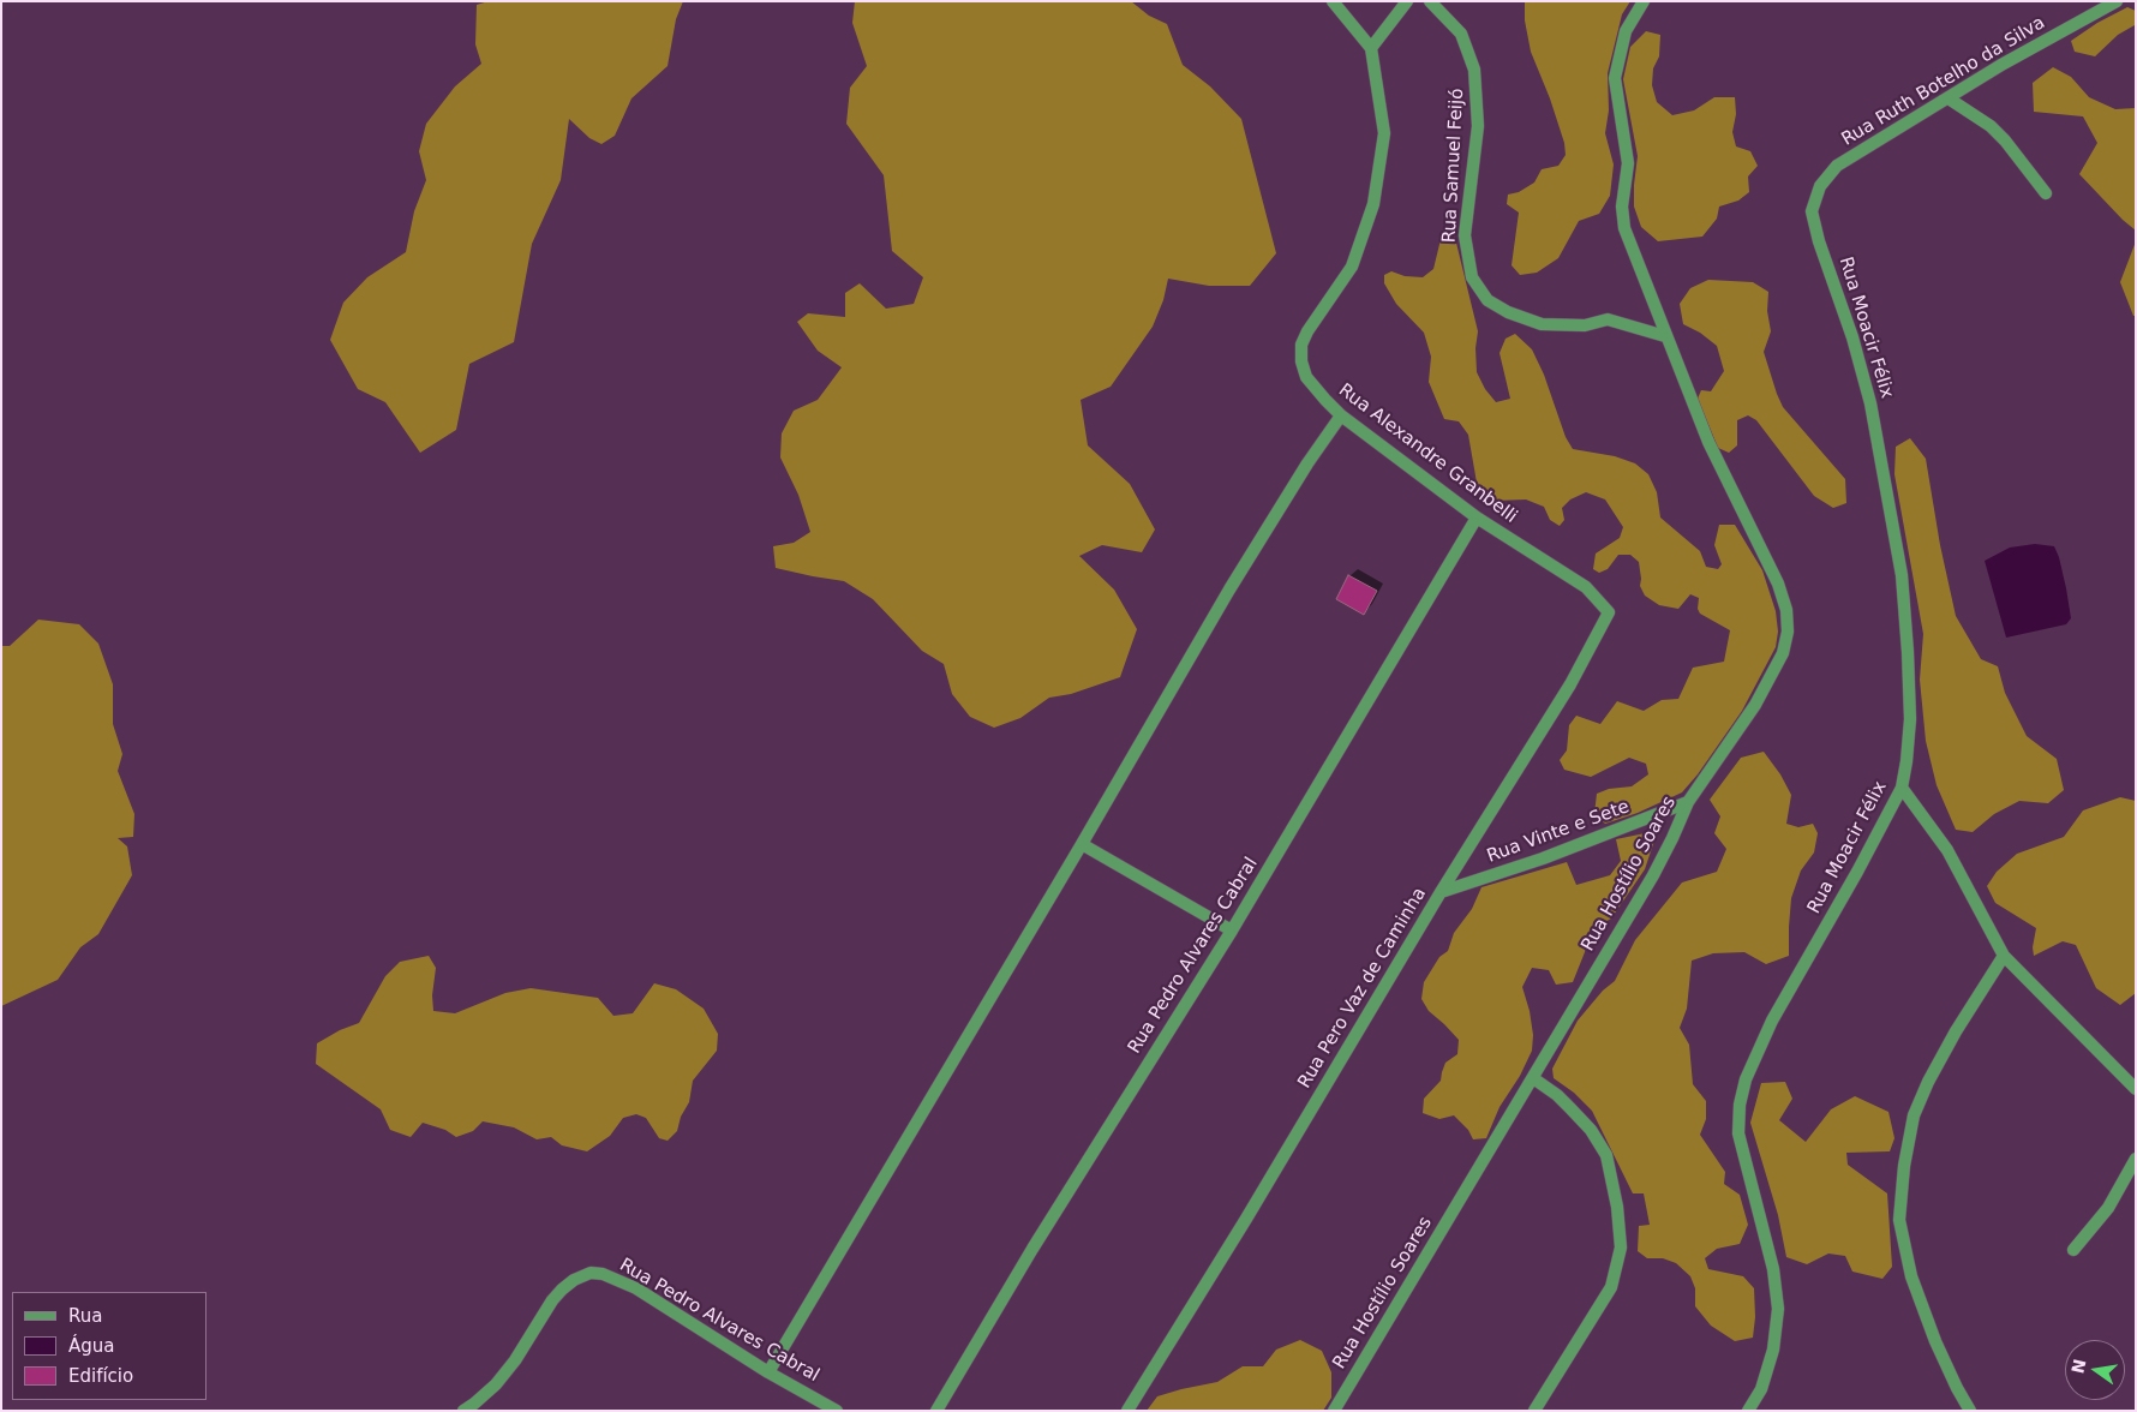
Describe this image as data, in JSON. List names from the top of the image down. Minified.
{"streets":{"street":["Rua Ruth Botelho da Silva","Rua Samuel Feijó","Rua Moacir Félix","Rua Alexandre Granbelli","Rua Vinte e Sete","Rua Hostílio Soares","Rua Pedro Alvares Cabral","Rua Pero Vaz de Caminha"]},"crossings":[["Rua Ruth Botelho da Silva","Rua Moacir Félix"],["Rua Samuel Feijó","Rua Hostílio Soares"],["Rua Alexandre Granbelli","Rua Pedro Alvares Cabral"],["Rua Alexandre Granbelli","Rua Pero Vaz de Caminha"],["Rua Vinte e Sete","Rua Hostílio Soares"],["Rua Vinte e Sete","Rua Pero Vaz de Caminha"]],"legend":["Rua","Água","Edifício"],"north":"left"}
